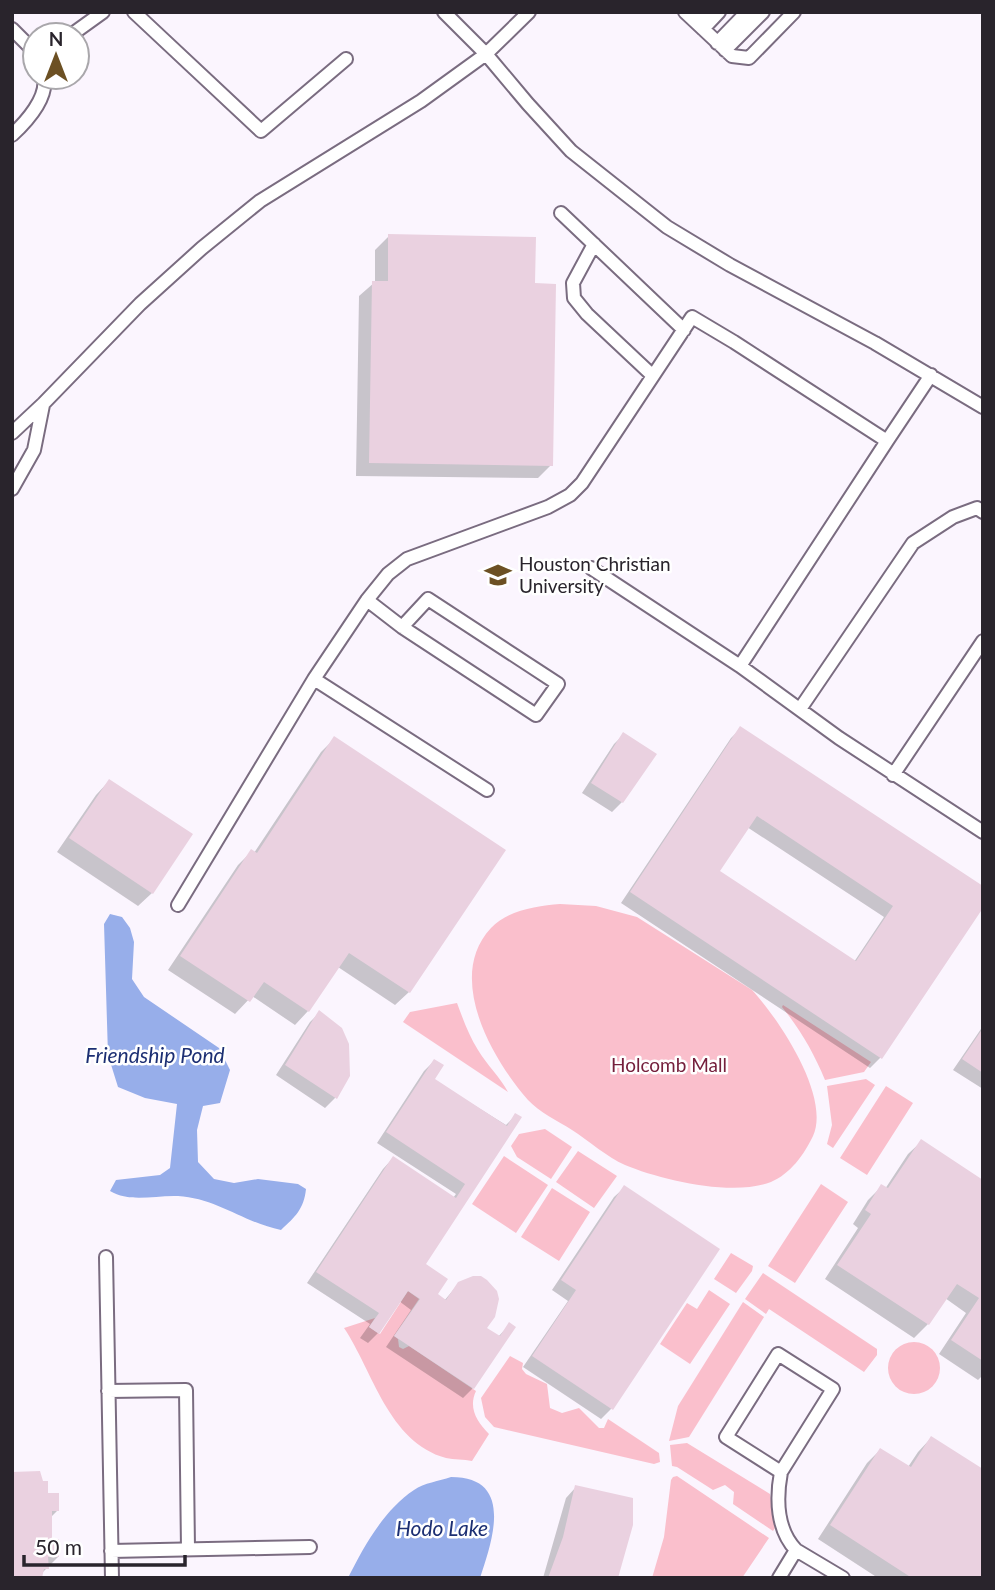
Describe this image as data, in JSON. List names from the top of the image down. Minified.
{"water":["Friendship Pond","Hodo Lake"],"parks":["Holcomb Mall"],"places":{"school or university":["Houston Christian University"]},"scale_bar":"50 m","north":"top"}
